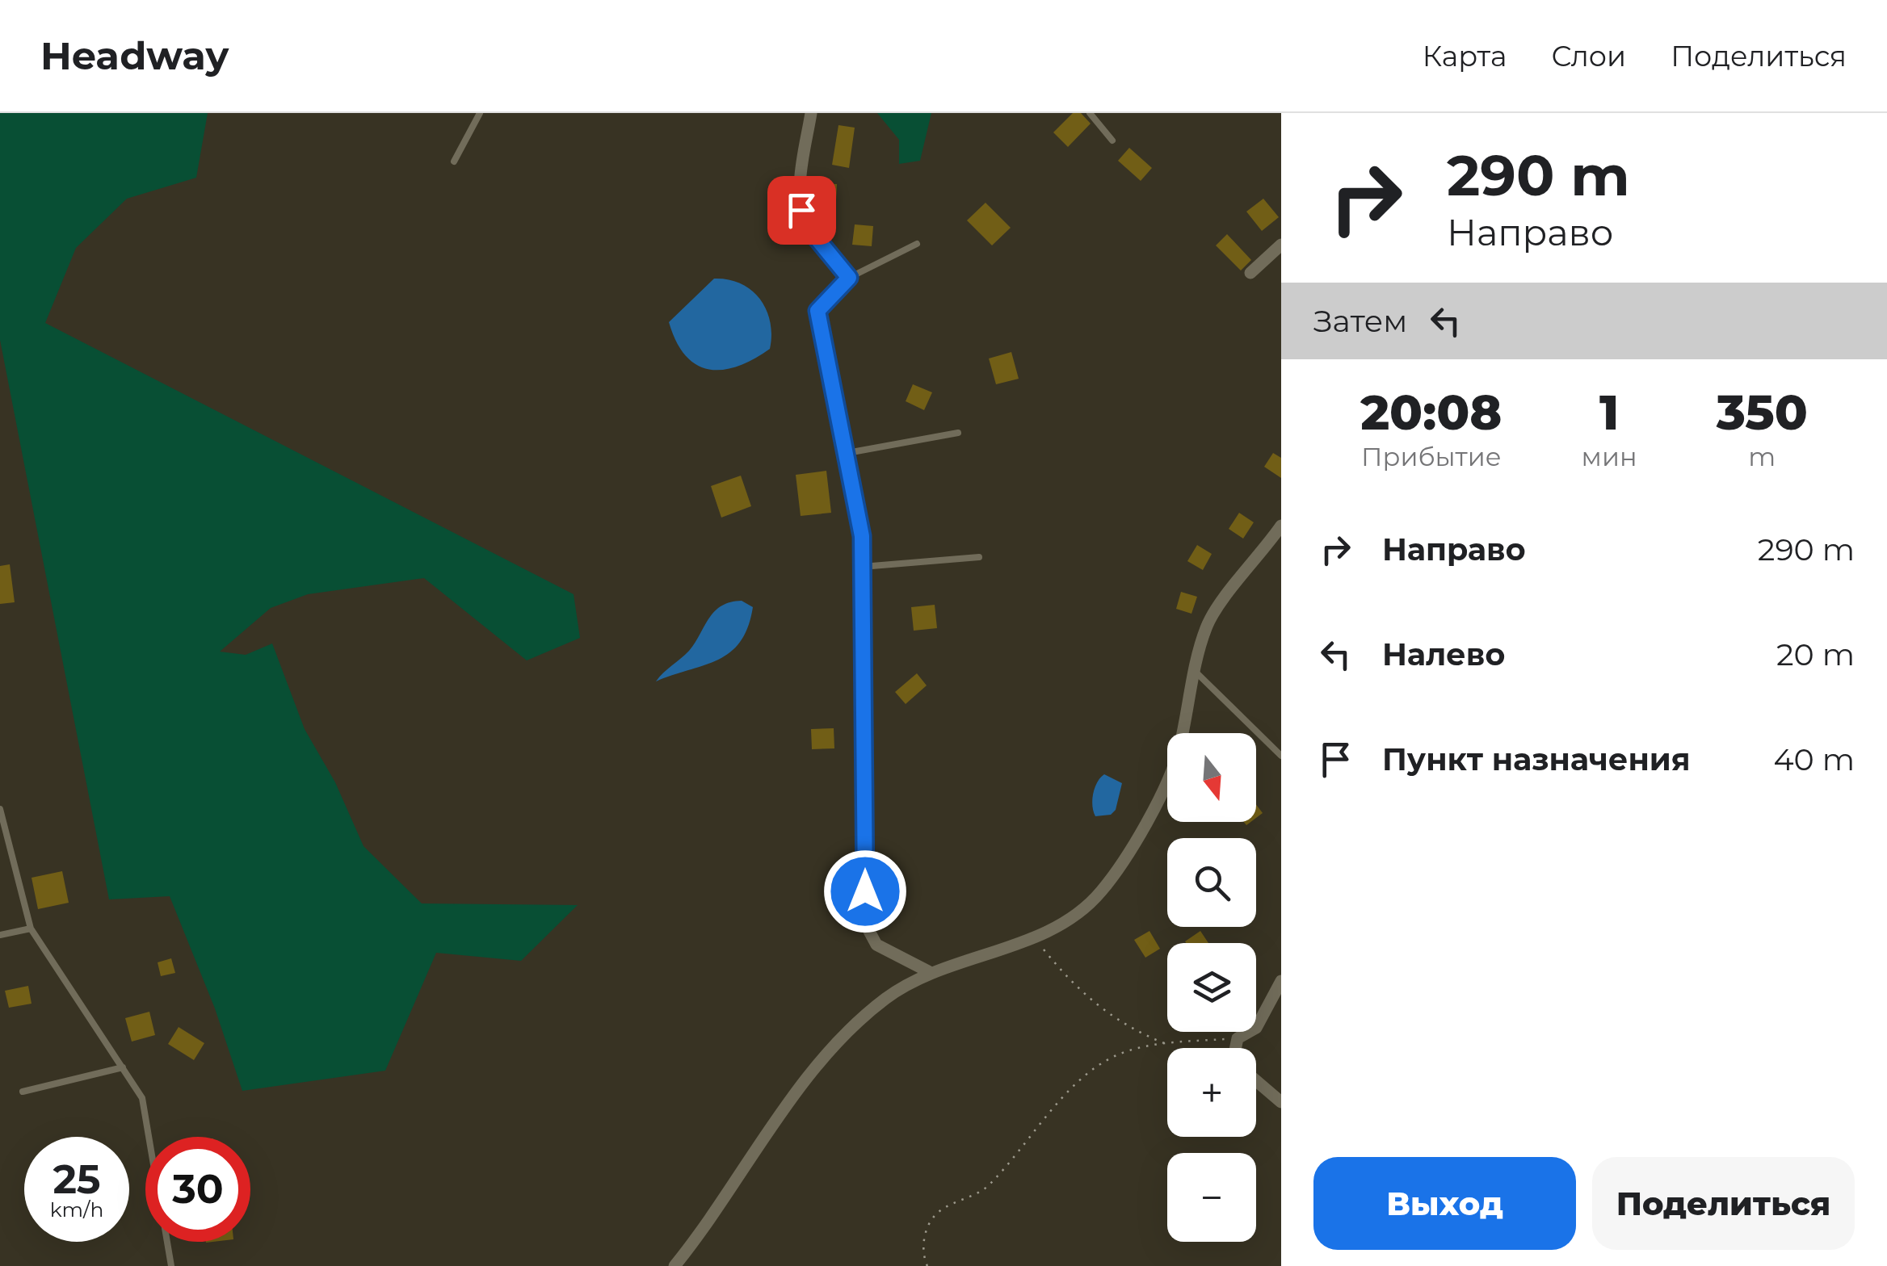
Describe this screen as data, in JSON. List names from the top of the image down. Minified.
{"north":"bottom","page":{"header":"Headway","nav":["Карта","Слои","Поделиться"],"turn":["290 m","Направо"],"then":"Затем","eta":["20:08","Прибытие","1","мин","350","m"],"list":[{"name":"Направо","value":"290 m"},{"name":"Налево","value":"20 m"},{"name":"Пункт назначения","value":"40 m"}],"map_buttons":["+","−"],"speed":"25 km/h","limit":"30","buttons":["Выход","Поделиться"]}}
